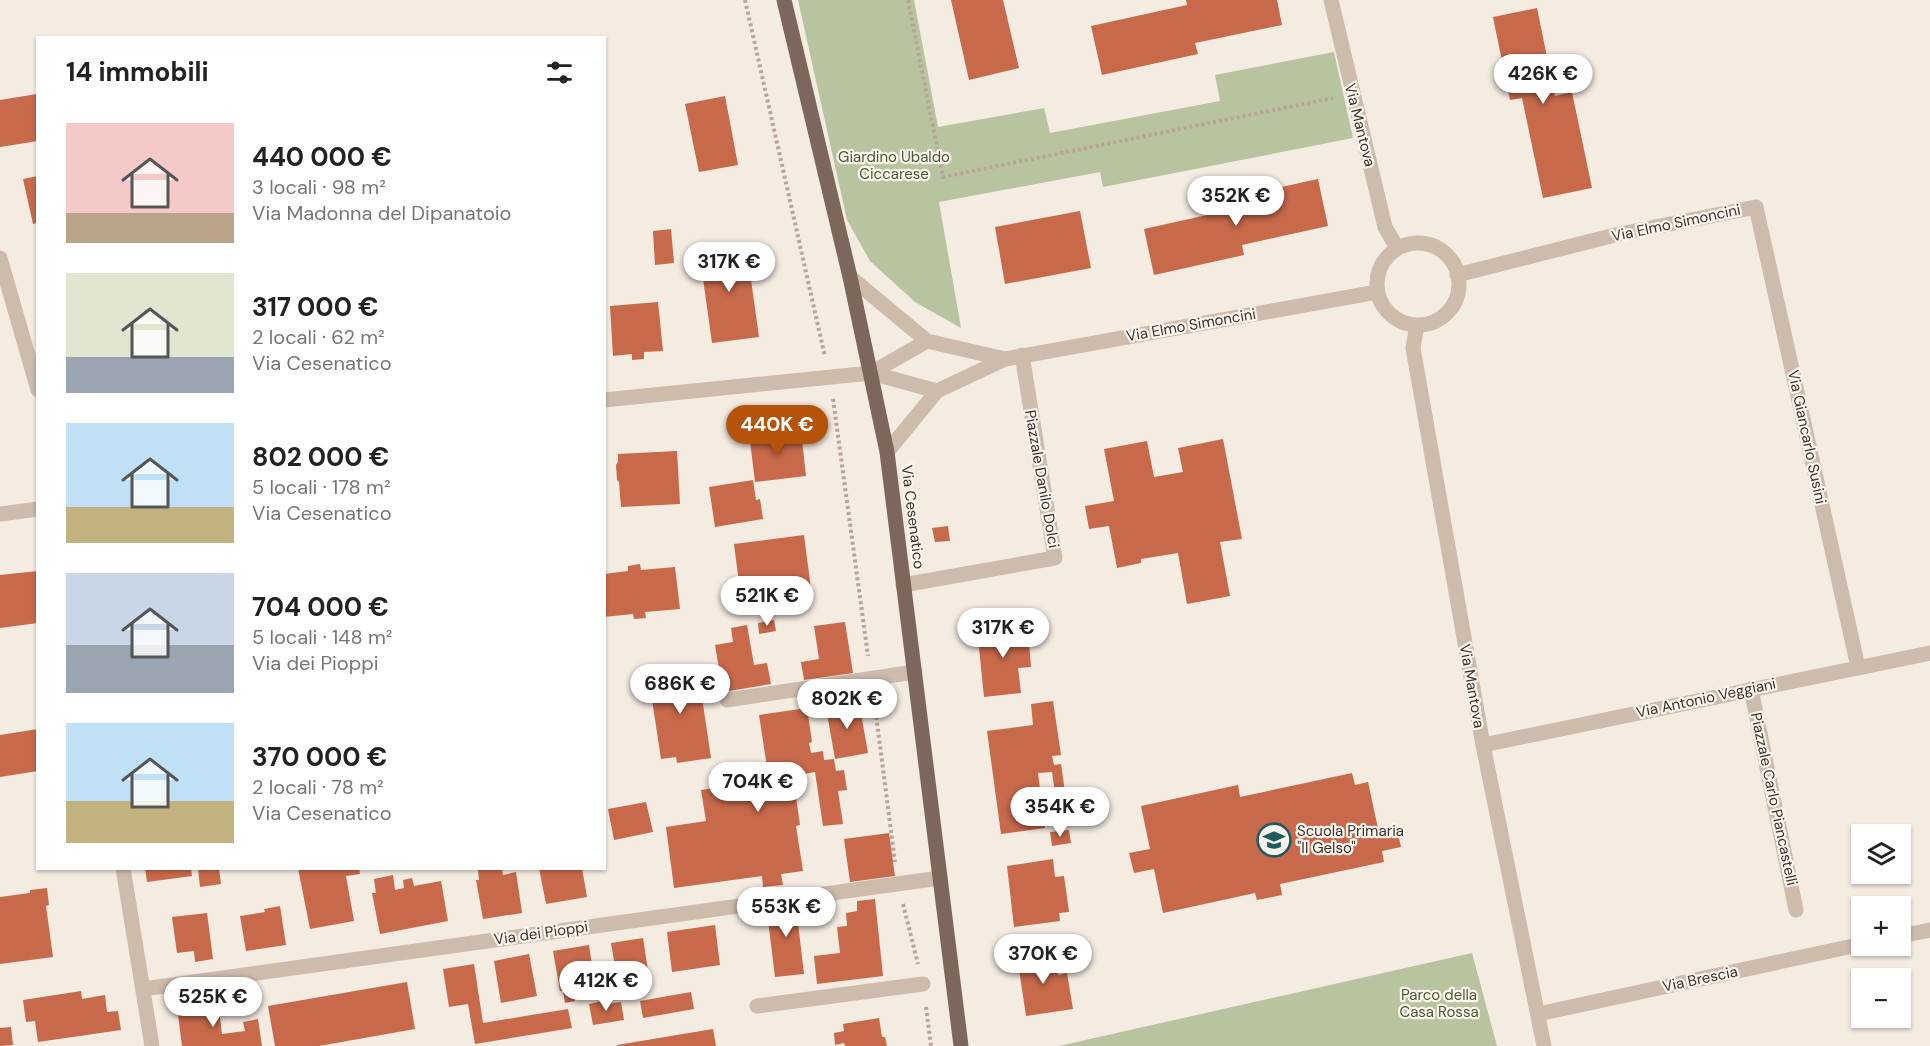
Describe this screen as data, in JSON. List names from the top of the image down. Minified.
{"streets":{"main road":["Via Cesenatico"],"street":["Via Mantova","Via Elmo Simoncini","Via Giancarlo Susini","Piazzale Danilo Dolci","Via Antonio Veggiani","Piazzale Carlo Piancastelli","Via dei Pioppi","Via Brescia"]},"crossings":[["Via Mantova","Via Elmo Simoncini"],["Via Mantova","Via Antonio Veggiani"],["Via Mantova","Via Brescia"],["Via Elmo Simoncini","Via Giancarlo Susini"],["Via Elmo Simoncini","Piazzale Danilo Dolci"],["Via Elmo Simoncini","Via Cesenatico"],["Via Giancarlo Susini","Via Antonio Veggiani"],["Piazzale Danilo Dolci","Via Cesenatico"],["Via Cesenatico","Via dei Pioppi"],["Via Antonio Veggiani","Piazzale Carlo Piancastelli"]],"parks":["Giardino Ubaldo Ciccarese","Parco della Casa Rossa"],"places":{"school or university":["Scuola Primaria \"Il Gelso\""]},"page":{"heading":"14 immobili","price":["426K €","352K €","317K €","440K €","521K €","317K €","686K €","802K €","704K €","354K €","553K €","370K €","412K €","525K €"],"list":[{"name":"440 000 €","note":"3 locali · 98 m² · Via Madonna del Dipanatoio"},{"name":"317 000 €","note":"2 locali · 62 m² · Via Cesenatico"},{"name":"802 000 €","note":"5 locali · 178 m² · Via Cesenatico"},{"name":"704 000 €","note":"5 locali · 148 m² · Via dei Pioppi"},{"name":"370 000 €","note":"2 locali · 78 m² · Via Cesenatico"}],"map_buttons":["+","−"]}}
